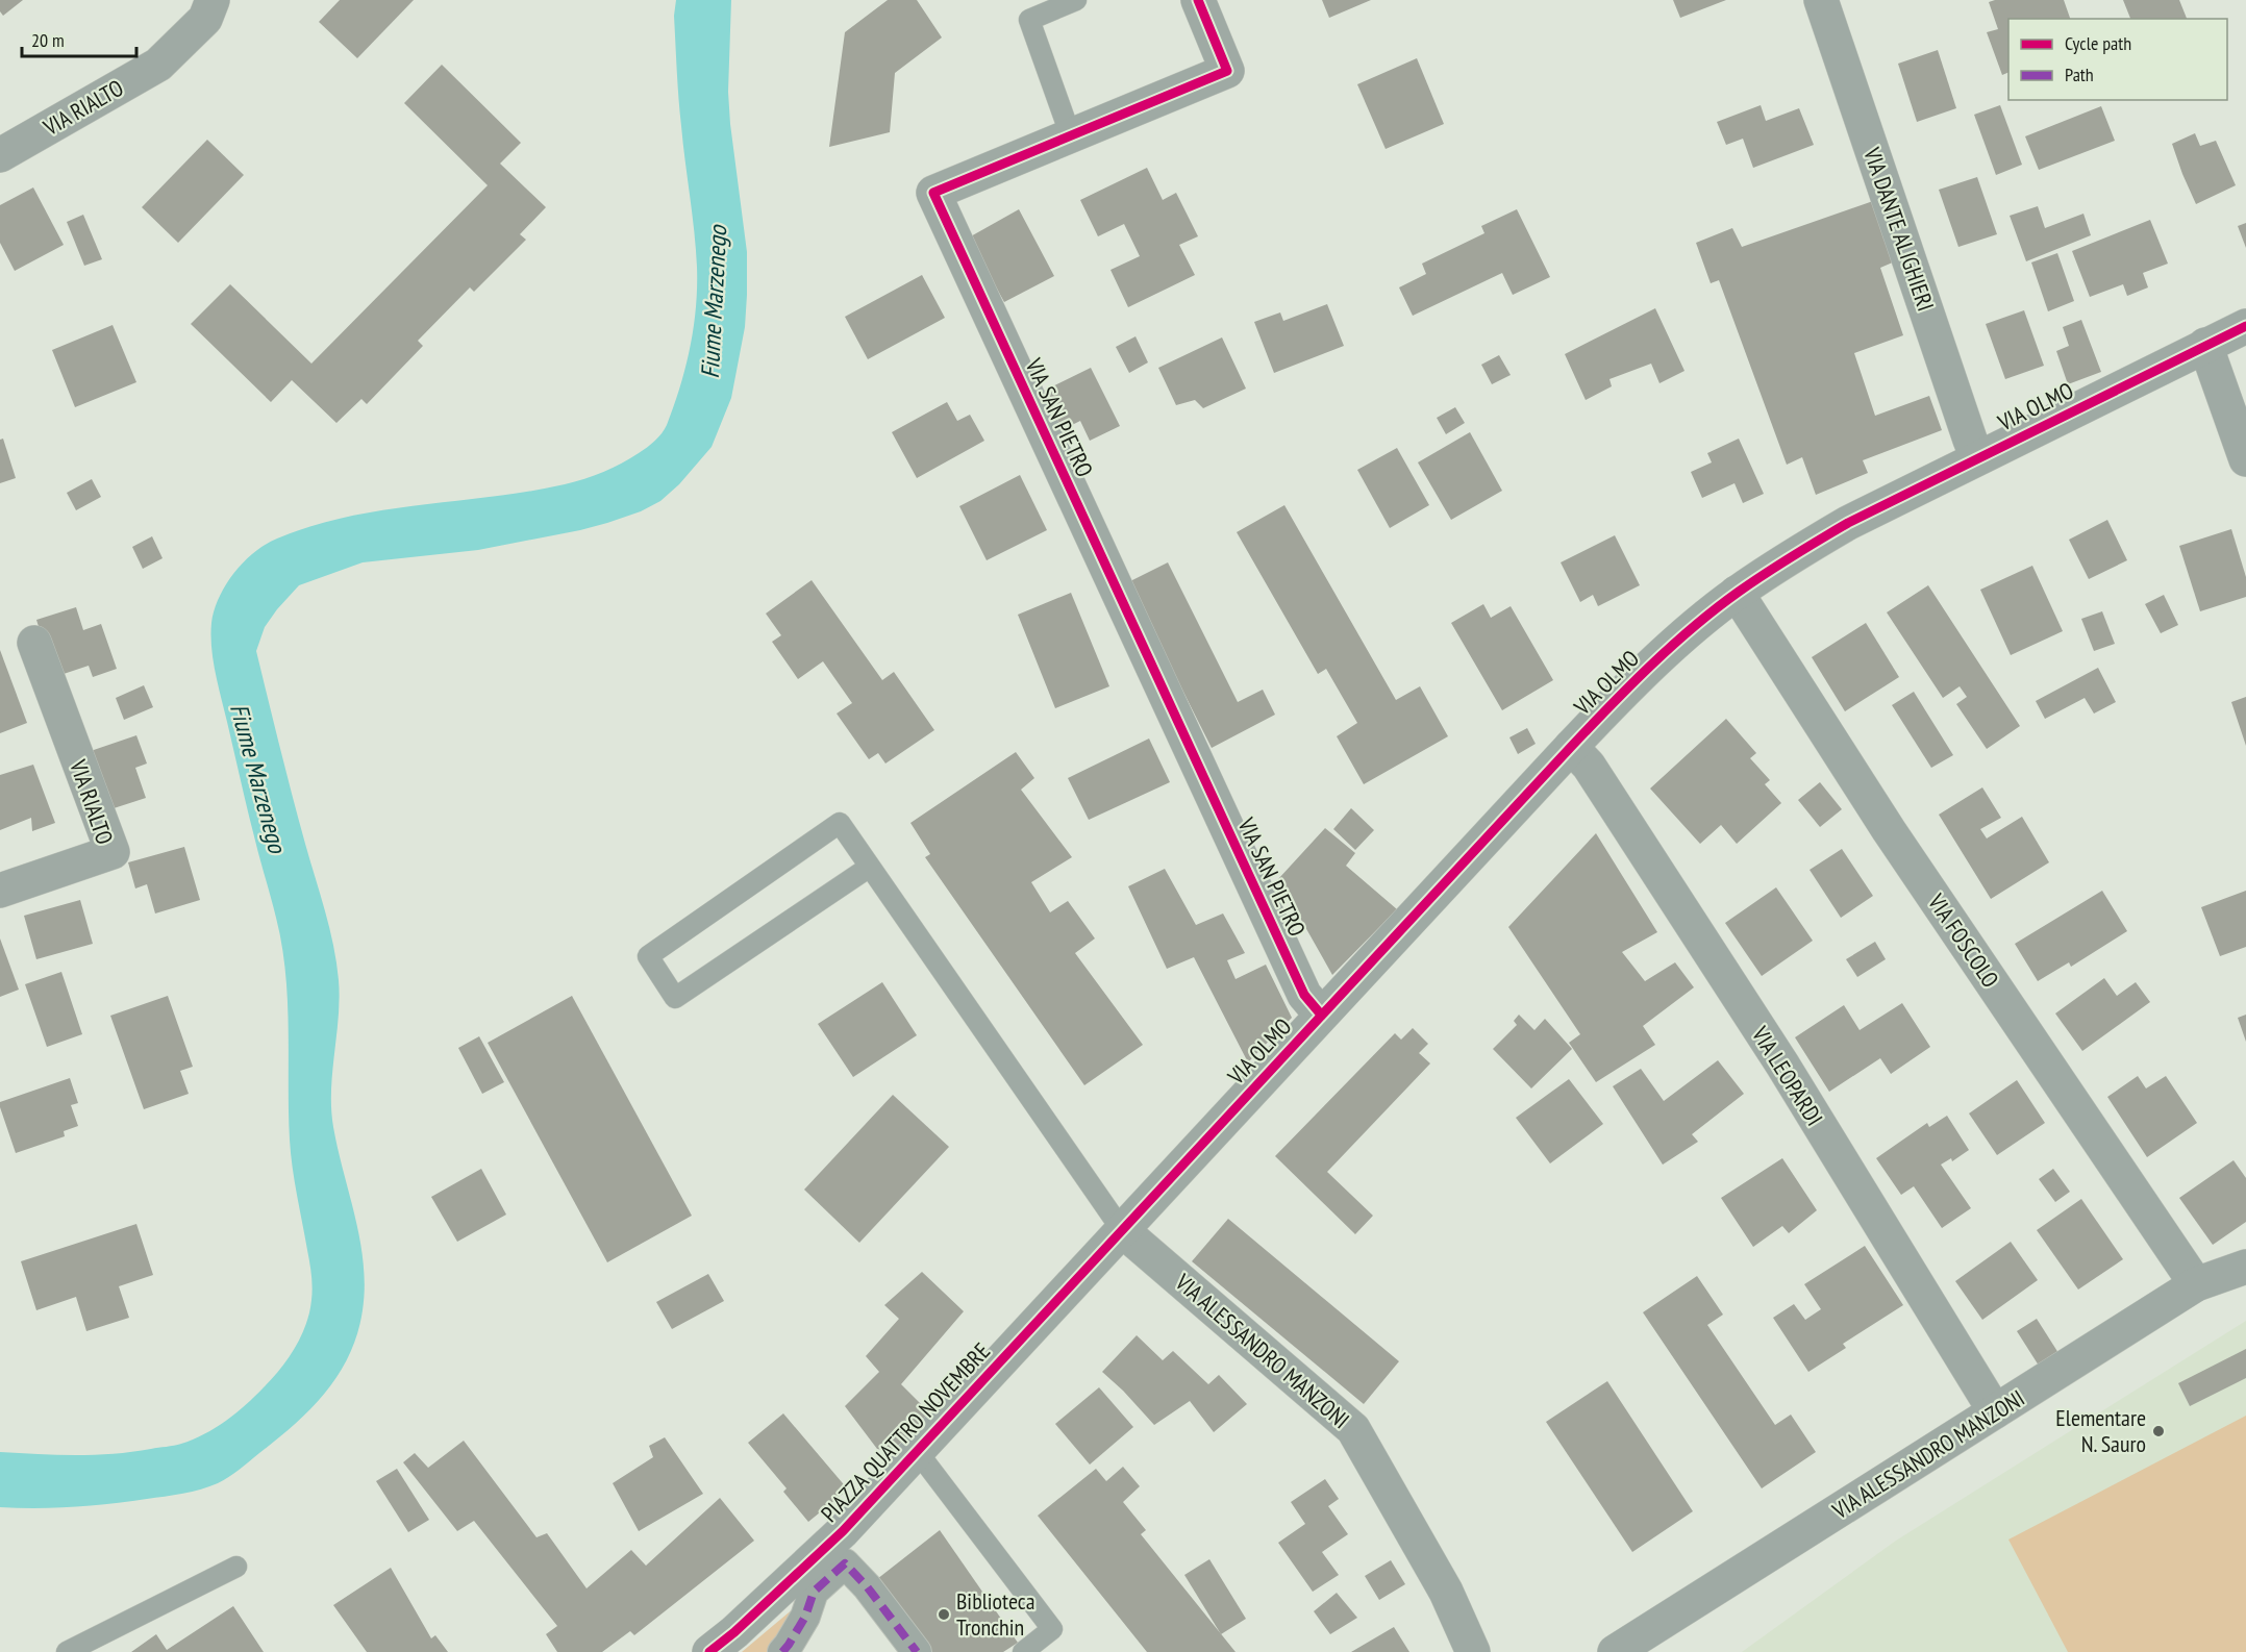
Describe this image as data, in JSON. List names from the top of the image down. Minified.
{"streets":{"street":["VIA RIALTO","VIA DANTE ALIGHIERI","VIA OLMO","VIA SAN PIETRO","VIA FOSCOLO","VIA LEOPARDI","VIA ALESSANDRO MANZONI","PIAZZA QUATTRO NOVEMBRE"]},"crossings":[["VIA DANTE ALIGHIERI","VIA OLMO"],["VIA OLMO","VIA SAN PIETRO"],["VIA OLMO","VIA FOSCOLO"],["VIA OLMO","VIA LEOPARDI"],["VIA OLMO","VIA ALESSANDRO MANZONI"],["VIA OLMO","PIAZZA QUATTRO NOVEMBRE"],["VIA FOSCOLO","VIA ALESSANDRO MANZONI"],["VIA LEOPARDI","VIA ALESSANDRO MANZONI"],["VIA ALESSANDRO MANZONI","PIAZZA QUATTRO NOVEMBRE"]],"water":["Fiume Marzenego"],"places":["Elementare N. Sauro","Biblioteca Tronchin"],"legend":["Cycle path","Path"],"scale_bar":"20 m"}
